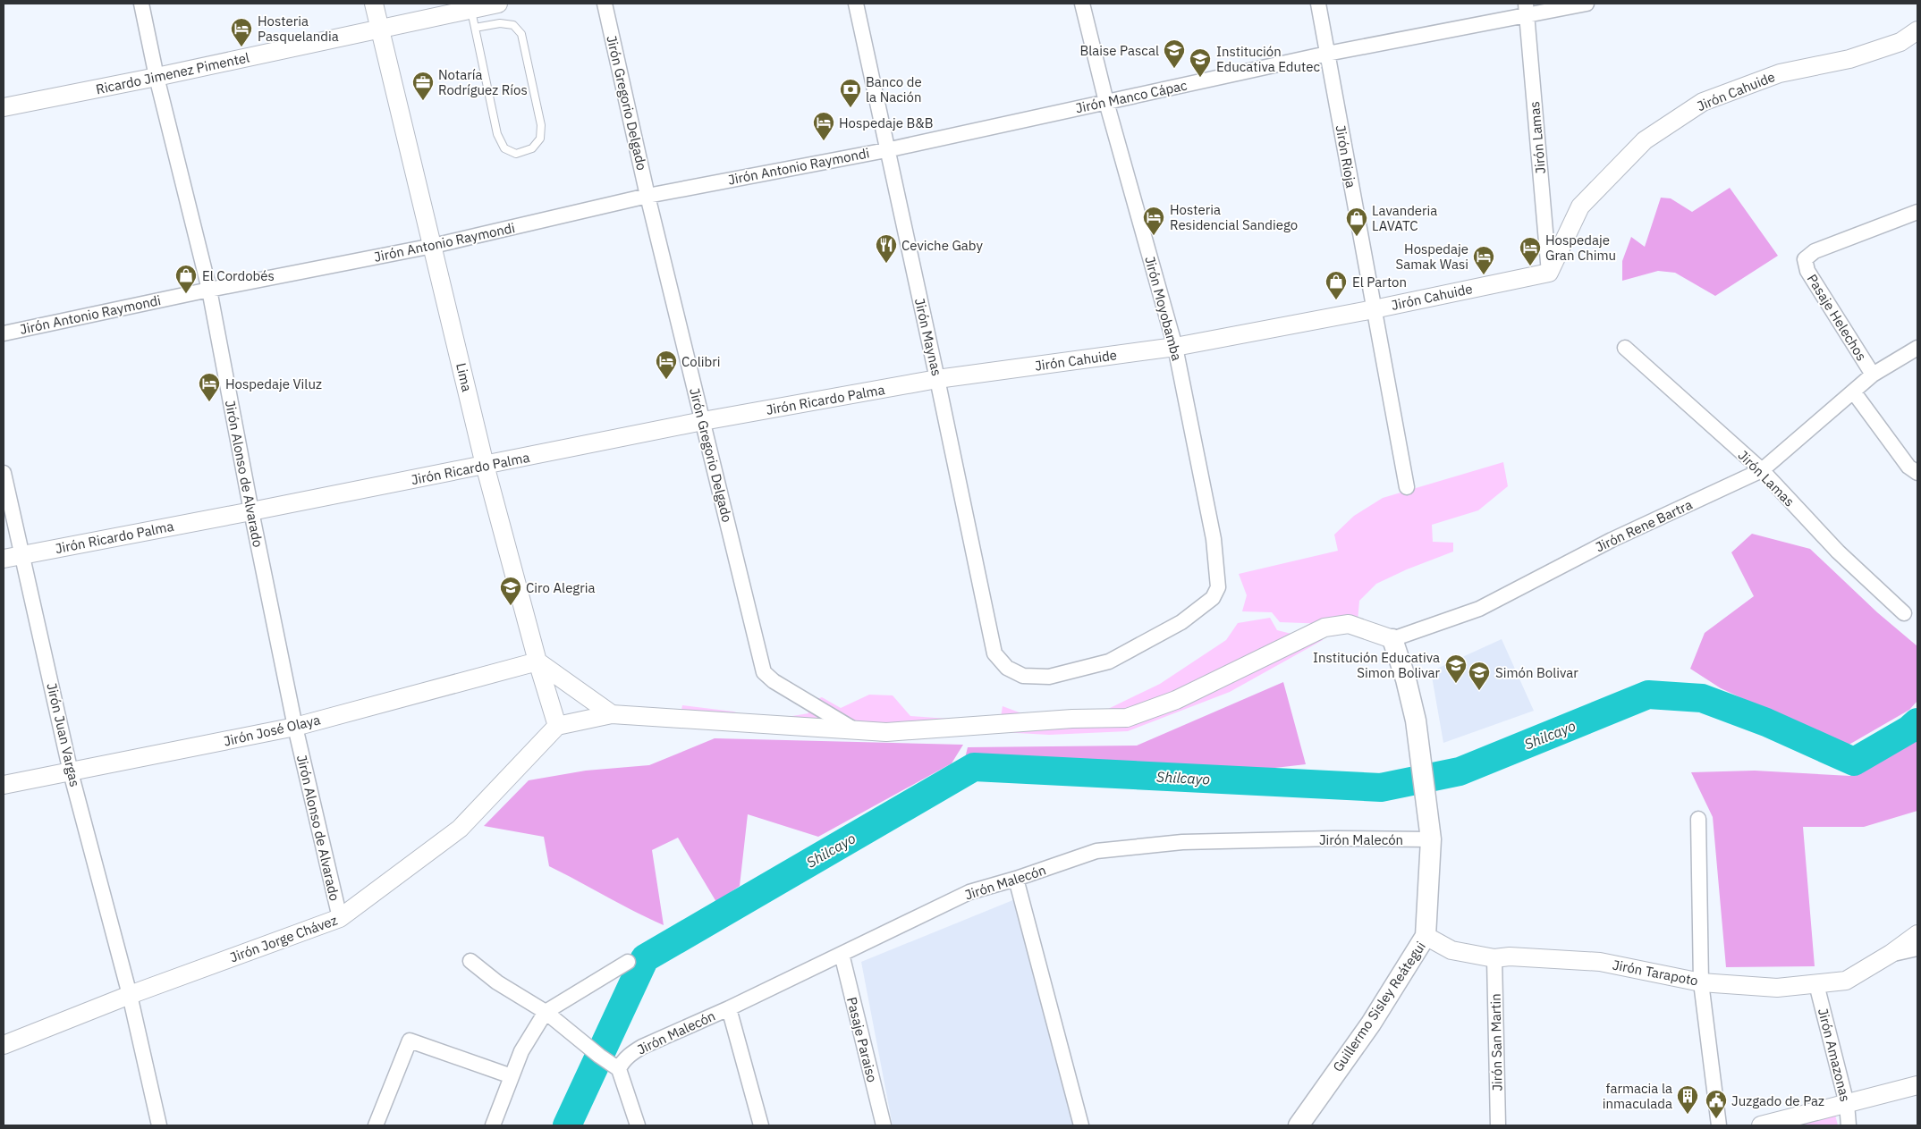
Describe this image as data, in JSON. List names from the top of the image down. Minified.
{"streets":{"main road":["Guillermo Sisley Reátegui"],"street":["Ricardo Jimenez Pimentel","Jirón Cahuide","Jirón Manco Cápac","Jirón Gregorio Delgado","Jirón Lamas","Jirón Rioja","Jirón Antonio Raymondi","Jirón Moyobamba","Pasaje Helechos","Jirón Maynas","Lima","Jirón Ricardo Palma","Jirón Alonso de Alvarado","Jirón Rene Bartra","Jirón José Olaya","Jirón Juan Vargas","Jirón Malecón","Jirón Jorge Chávez","Jirón Tarapoto","Pasaje Paraiso","Jirón San Martin","Jirón Amazonas"]},"crossings":[["Ricardo Jimenez Pimentel","Lima"],["Ricardo Jimenez Pimentel","Jirón Alonso de Alvarado"],["Jirón Cahuide","Jirón Lamas"],["Jirón Cahuide","Jirón Rioja"],["Jirón Cahuide","Jirón Moyobamba"],["Jirón Cahuide","Jirón Maynas"],["Jirón Cahuide","Jirón Ricardo Palma"],["Jirón Manco Cápac","Jirón Lamas"],["Jirón Manco Cápac","Jirón Rioja"],["Jirón Manco Cápac","Jirón Antonio Raymondi"],["Jirón Manco Cápac","Jirón Moyobamba"],["Jirón Manco Cápac","Jirón Maynas"],["Jirón Gregorio Delgado","Jirón Antonio Raymondi"],["Jirón Gregorio Delgado","Jirón Ricardo Palma"],["Jirón Lamas","Jirón Rene Bartra"],["Jirón Antonio Raymondi","Jirón Maynas"],["Jirón Antonio Raymondi","Lima"],["Jirón Antonio Raymondi","Jirón Alonso de Alvarado"],["Jirón Moyobamba","Jirón Maynas"],["Pasaje Helechos","Jirón Rene Bartra"],["Jirón Maynas","Jirón Ricardo Palma"],["Lima","Jirón Ricardo Palma"],["Lima","Jirón José Olaya"],["Lima","Jirón Jorge Chávez"],["Jirón Ricardo Palma","Jirón Alonso de Alvarado"],["Jirón Ricardo Palma","Jirón Juan Vargas"],["Jirón Alonso de Alvarado","Jirón José Olaya"],["Jirón Alonso de Alvarado","Jirón Jorge Chávez"],["Jirón Rene Bartra","Guillermo Sisley Reátegui"],["Jirón José Olaya","Jirón Juan Vargas"],["Jirón Juan Vargas","Jirón Jorge Chávez"],["Jirón Malecón","Guillermo Sisley Reátegui"],["Jirón Malecón","Pasaje Paraiso"],["Jirón Tarapoto","Guillermo Sisley Reátegui"],["Jirón Tarapoto","Jirón San Martin"],["Jirón Tarapoto","Jirón Amazonas"]],"water":["Shilcayo"],"places":{"hotel":["Hosteria Pasquelandia","Hospedaje B&B","Hosteria Residencial Sandiego","Hospedaje Gran Chimu","Hospedaje Samak Wasi","Colibri","Hospedaje Viluz"],"school or university":["Blaise Pascal","Institución Educativa Edutec","Ciro Alegria","Institución Educativa Simon Bolivar","Simón Bolivar"],"office":["Notaría Rodríguez Ríos"],"bank":["Banco de la Nación"],"shop":["Lavanderia LAVATC","El Cordobés","El Parton"],"restaurant":["Ceviche Gaby"],"building":["farmacia la inmaculada"],"public building":["Juzgado de Paz"]}}
